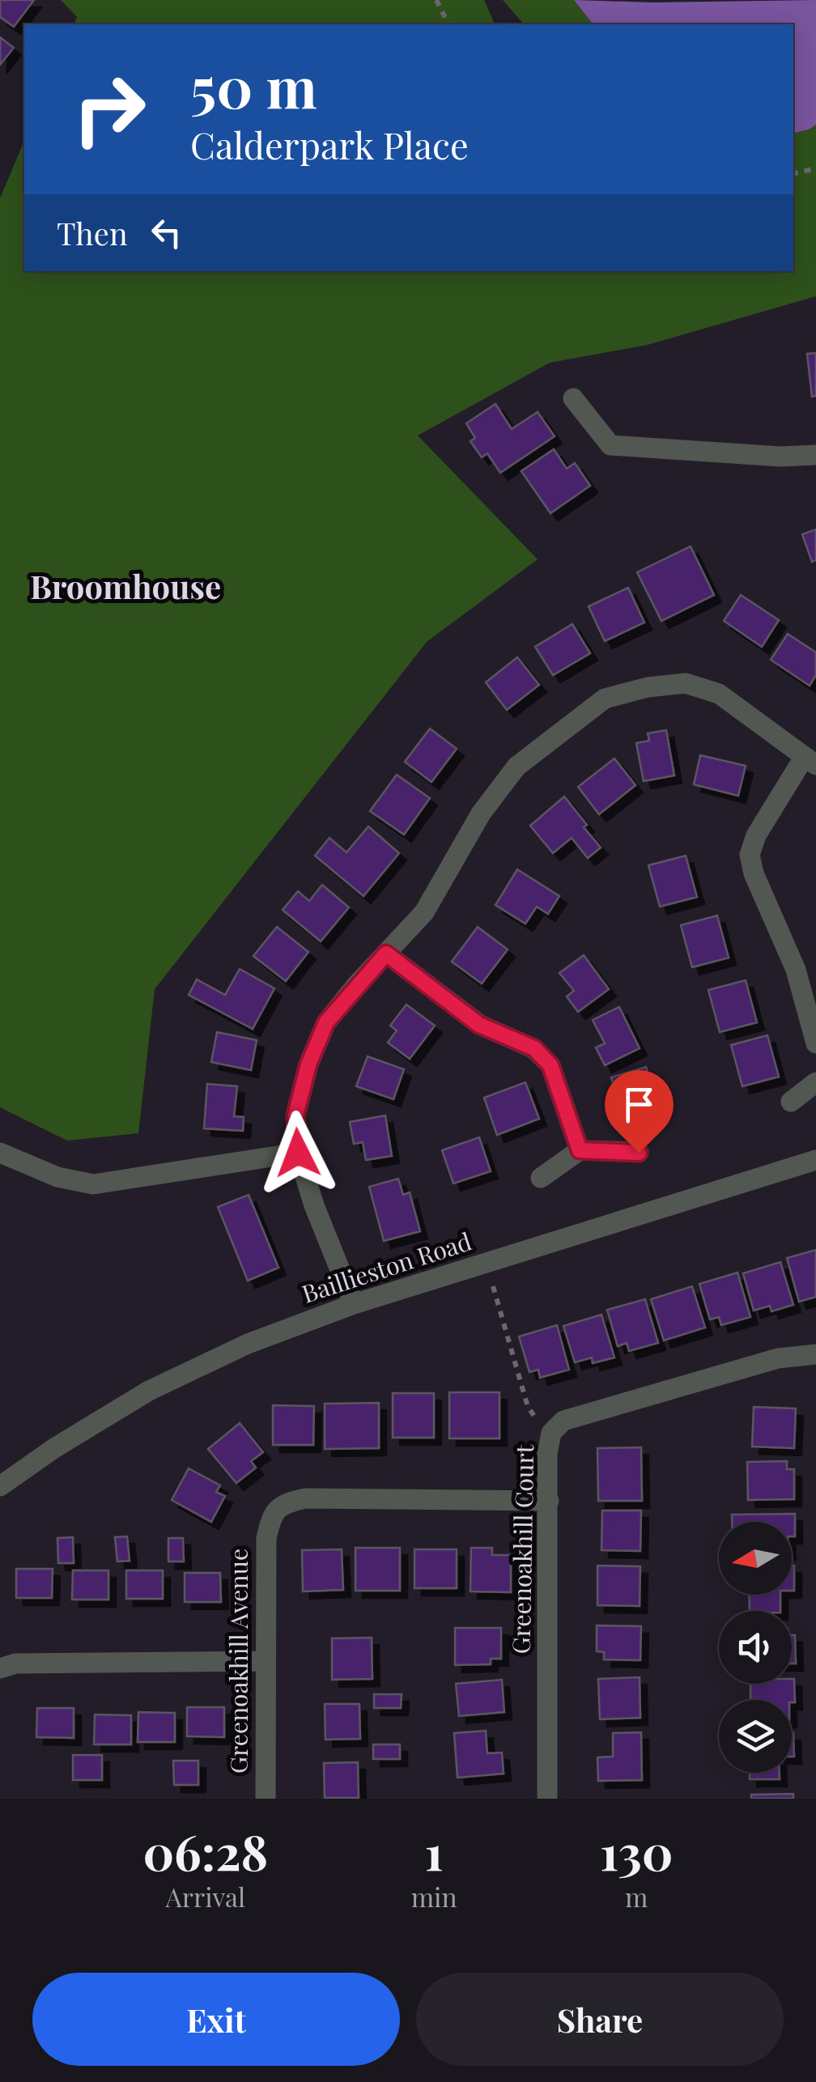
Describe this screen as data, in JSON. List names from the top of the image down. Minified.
{"streets":{"street":["Baillieston Road","Greenoakhill Court","Greenoakhill Avenue"]},"crossings":[["Greenoakhill Court","Greenoakhill Avenue"]],"districts":["Broomhouse"],"north":"left","page":{"turn":["50 m","Calderpark Place"],"then":"Then","eta":["06:28","Arrival","1","min","130","m"],"buttons":["Exit","Share"]}}
